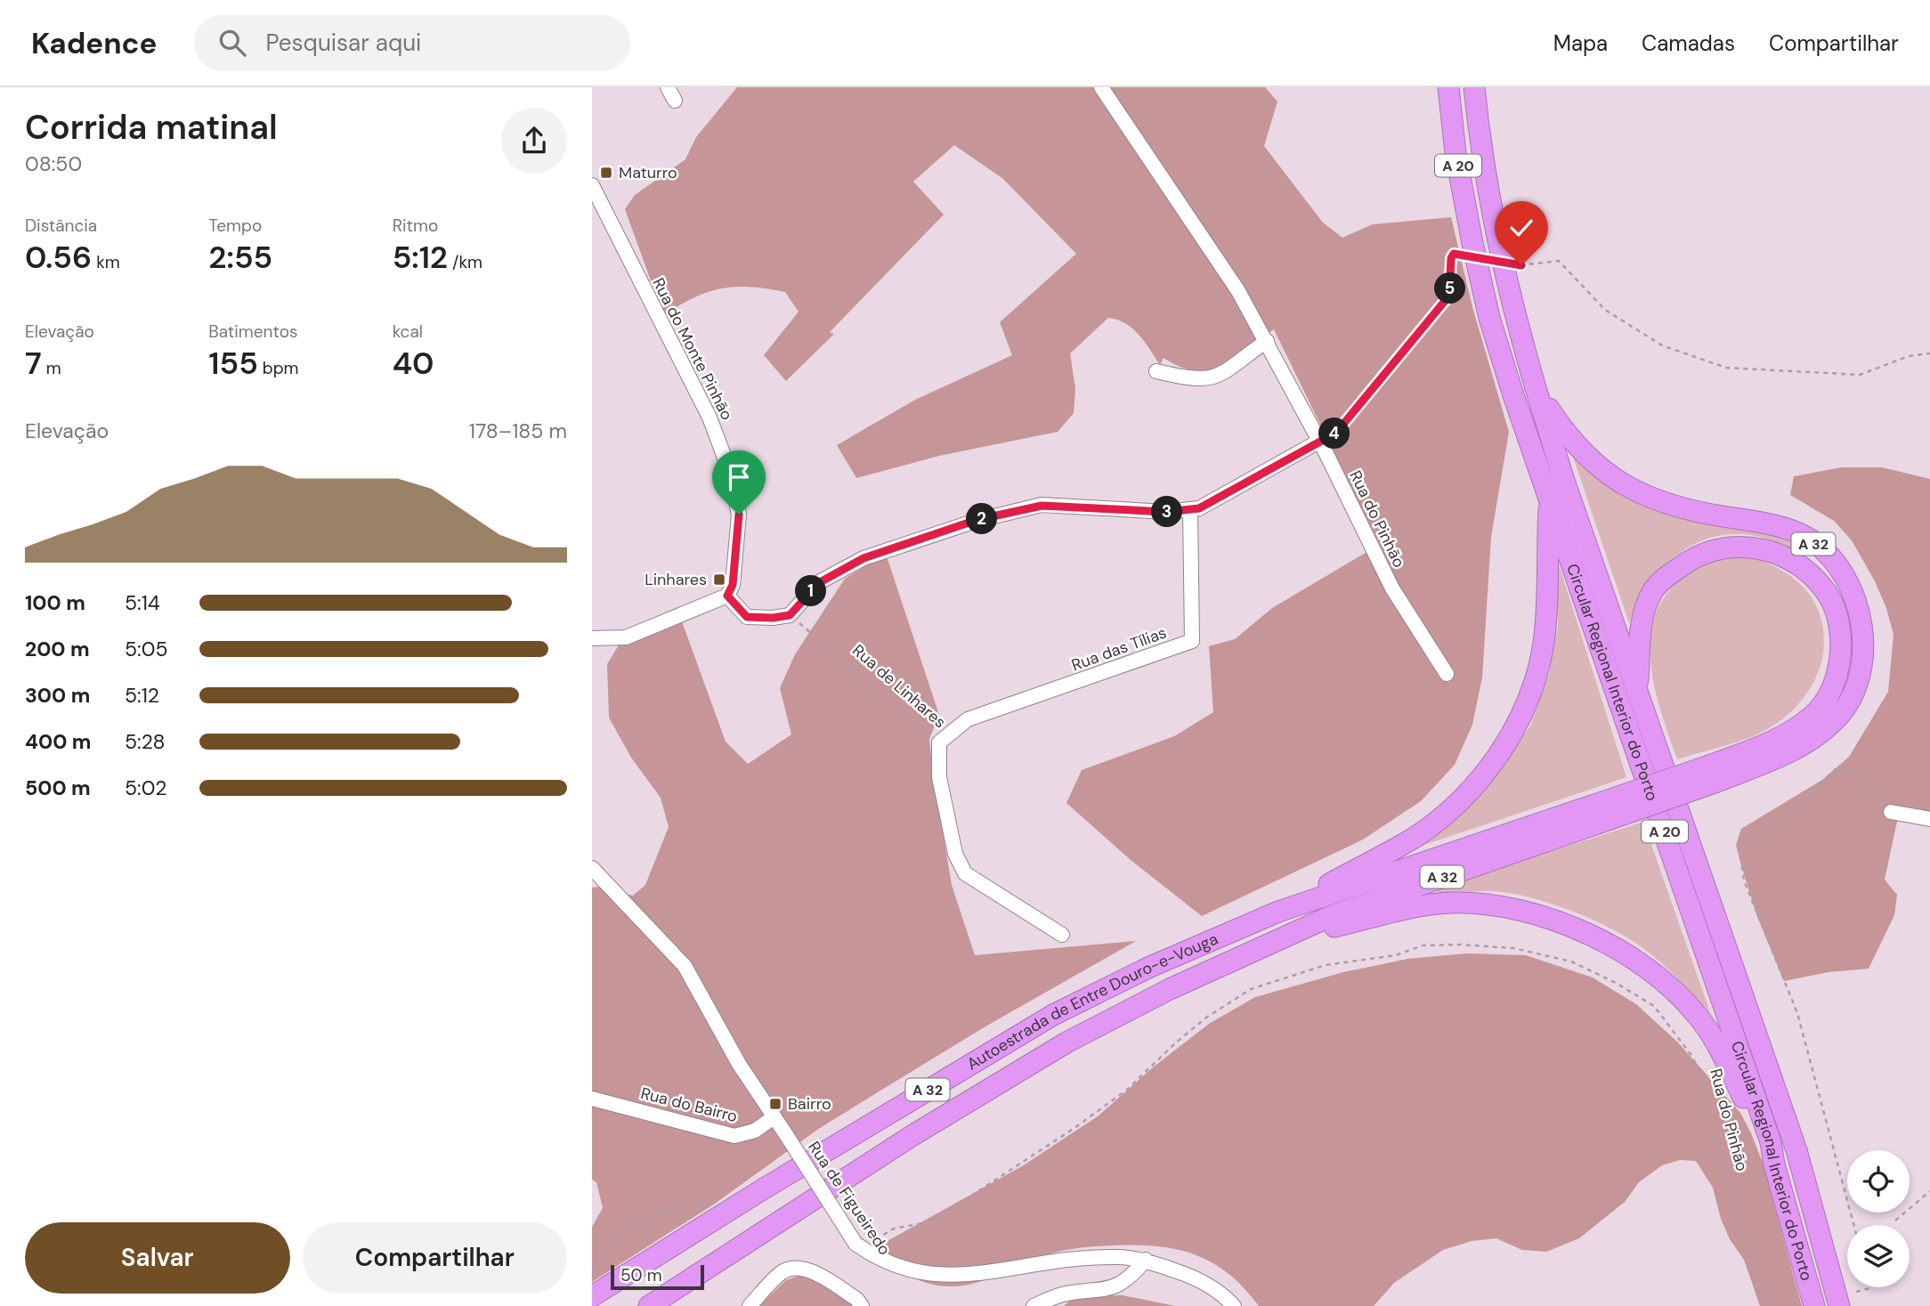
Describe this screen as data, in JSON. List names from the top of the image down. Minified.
{"streets":{"highway":["A 20","A 32","Circular Regional Interior do Porto","Autoestrada de Entre Douro-e-Vouga"],"street":["Rua do Monte Pinhão","Rua do Pinhão","Rua das Tílias","Rua de Linhares","Rua do Bairro","Rua de Figueiredo"]},"crossings":[["Rua do Pinhão","Rua de Figueiredo"],["A 32","Circular Regional Interior do Porto"],["A 32","Autoestrada de Entre Douro-e-Vouga"],["Rua das Tílias","Rua de Linhares"],["Rua do Bairro","Rua de Figueiredo"]],"places":{"transit":["Maturro","Linhares","Bairro"]},"scale_bar":"50 m","page":{"header":"Kadence","search":"Pesquisar aqui","nav":["Mapa","Camadas","Compartilhar"],"heading":["Corrida matinal","08:50"],"stats":[["Distância","0.56 km"],["Tempo","2:55"],["Ritmo","5:12 /km"],["Elevação","7 m"],["Batimentos","155 bpm"],["kcal","40"]],"pins":["5","4","3","2","1"],"chart":["Elevação","178–185 m"],"list":[{"name":"100 m","note":"5:14"},{"name":"200 m","note":"5:05"},{"name":"300 m","note":"5:12"},{"name":"400 m","note":"5:28"},{"name":"500 m","note":"5:02"}],"buttons":["Salvar","Compartilhar"],"scale":"50 m"}}
